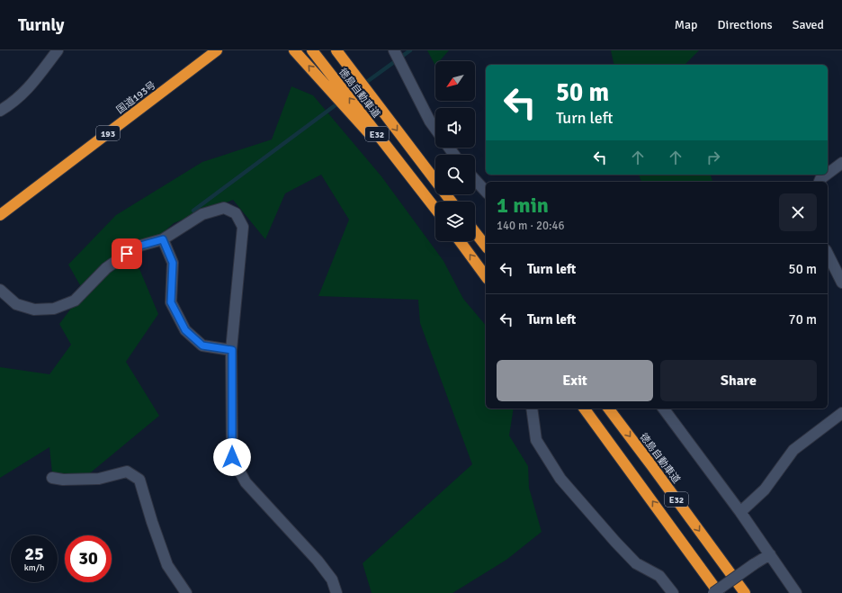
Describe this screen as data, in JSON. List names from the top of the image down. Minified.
{"streets":{"highway":["徳島自動車道","国道193号","193","E32"]},"north":"bottom left","page":{"header":"Turnly","nav":["Map","Directions","Saved"],"turn":["50 m","Turn left"],"heading":["1 min","140 m · 20:46"],"list":[{"name":"Turn left","value":"50 m"},{"name":"Turn left","value":"70 m"}],"buttons":["Exit","Share"],"speed":"25 km/h","limit":"30"}}
